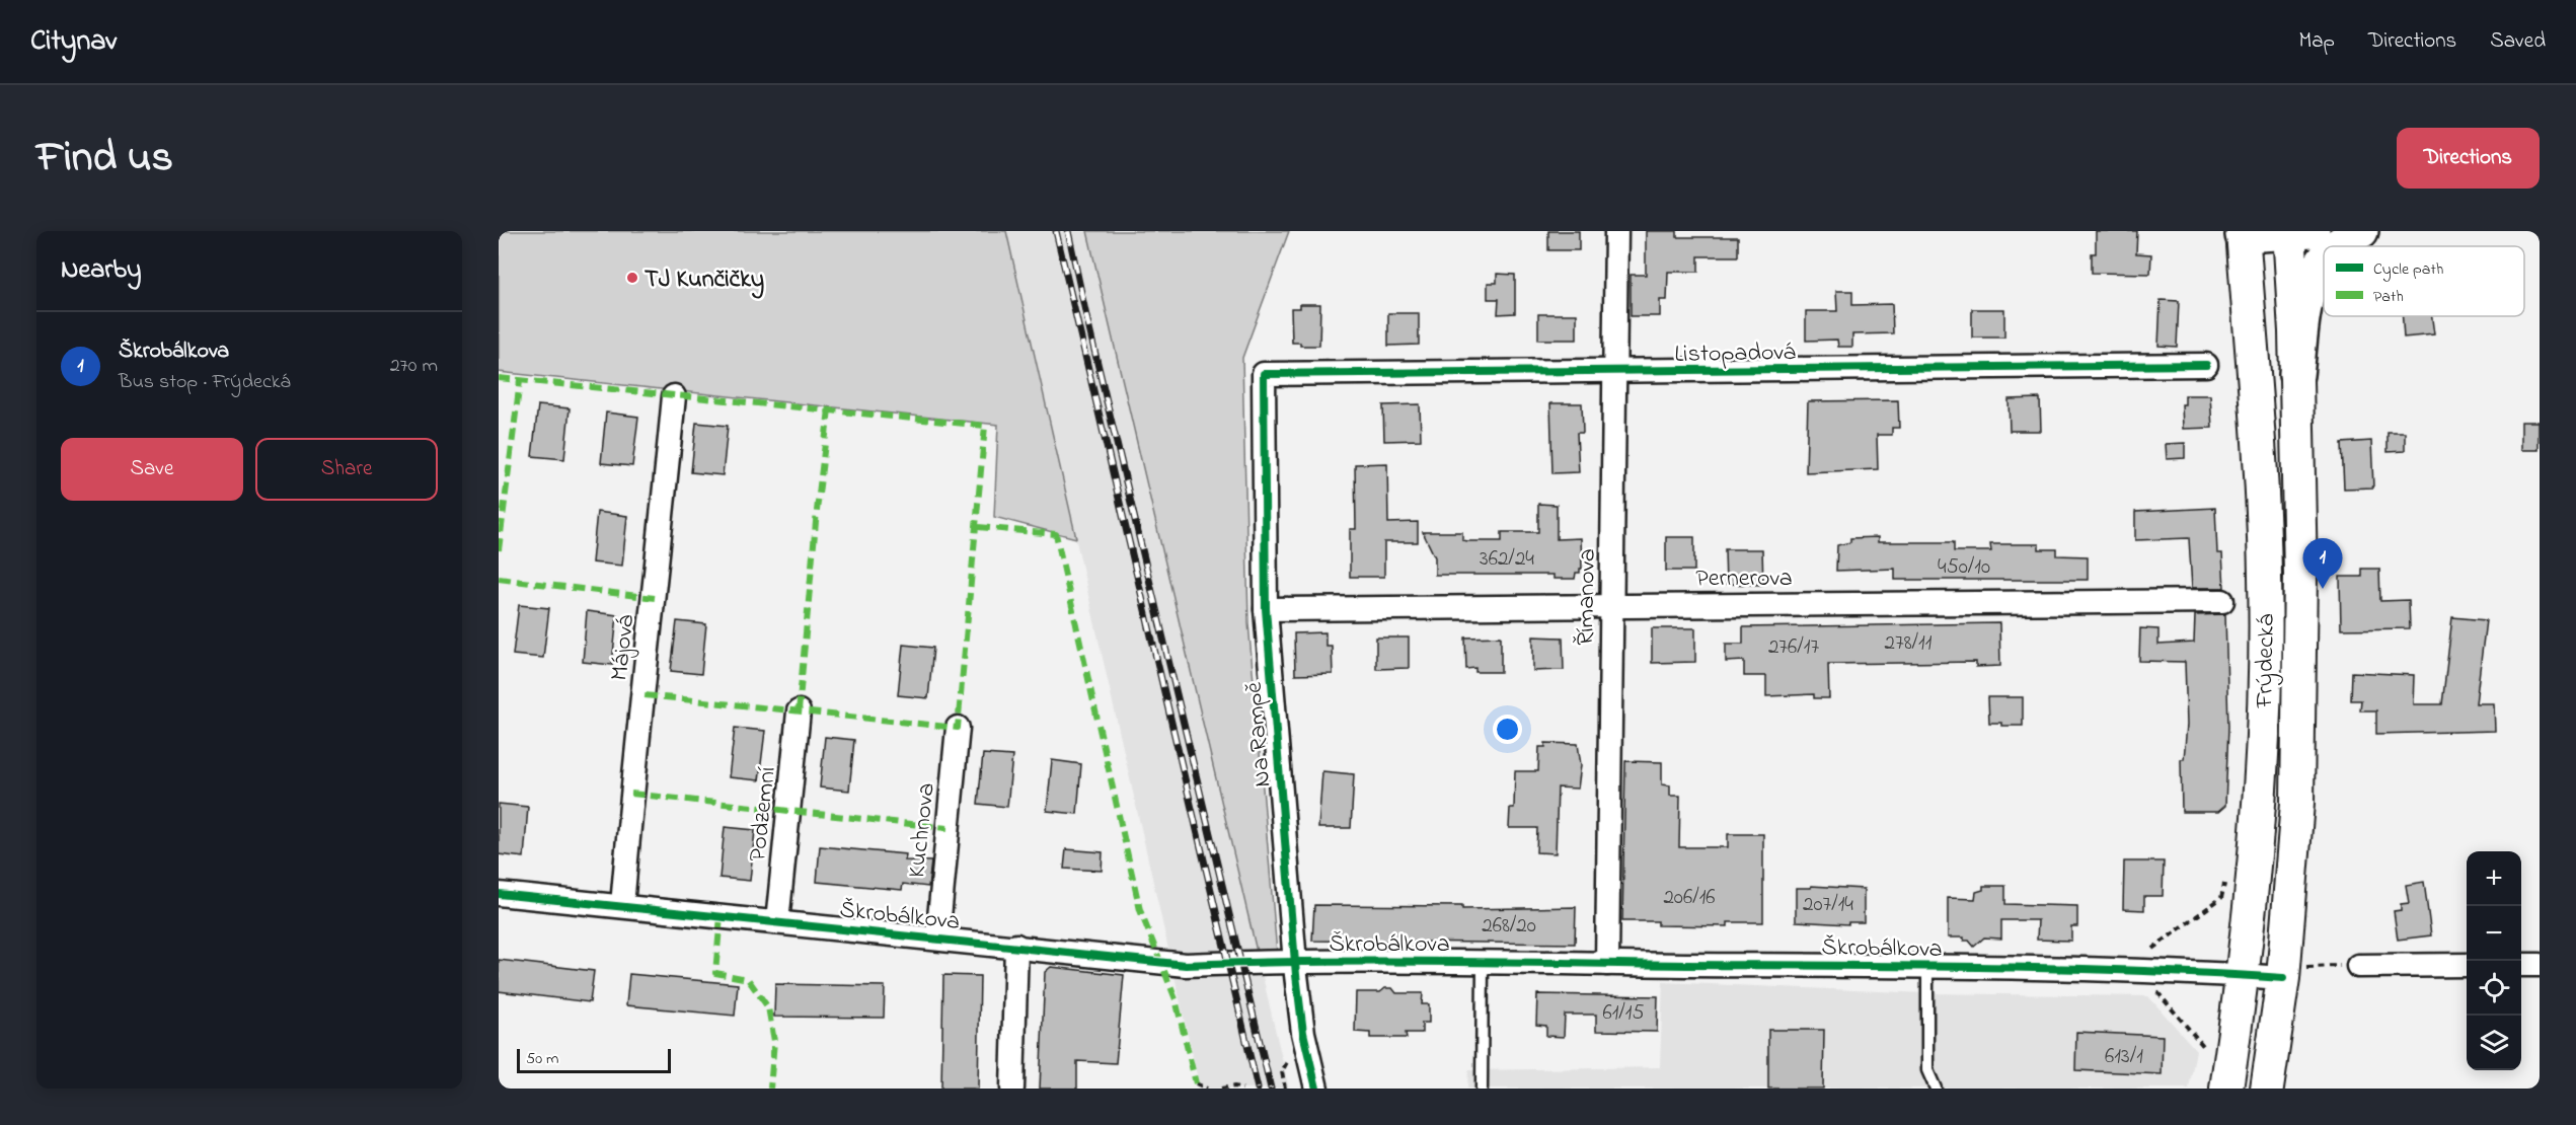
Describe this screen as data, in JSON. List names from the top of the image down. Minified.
{"streets":{"main road":["Frýdecká"],"street":["Listopadová","Pernerova","Římanova","Májová","Na Rampě","Podzemní","Kuchnova","Škrobálkova"]},"crossings":[["Listopadová","Římanova"],["Listopadová","Na Rampě"],["Pernerova","Římanova"],["Pernerova","Na Rampě"],["Římanova","Škrobálkova"],["Májová","Škrobálkova"],["Frýdecká","Škrobálkova"],["Na Rampě","Škrobálkova"],["Podzemní","Škrobálkova"],["Kuchnova","Škrobálkova"]],"places":["TJ Kunčičky"],"house_numbers":["362/24","450/10","278/11","276/17","206/16","207/14","268/20","61/15","613/1"],"legend":["Cycle path","Path"],"scale_bar":"50 m","page":{"header":"Citynav","nav":["Map","Directions","Saved"],"title":"Find us","buttons":["Directions",["Save","Share"]],"heading":"Nearby","list":[{"mark":"1","name":"Škrobálkova","note":"Bus stop · Frýdecká","value":"270 m"}],"pins":"1","map_buttons":["+","−"],"scale":"50 m"}}
